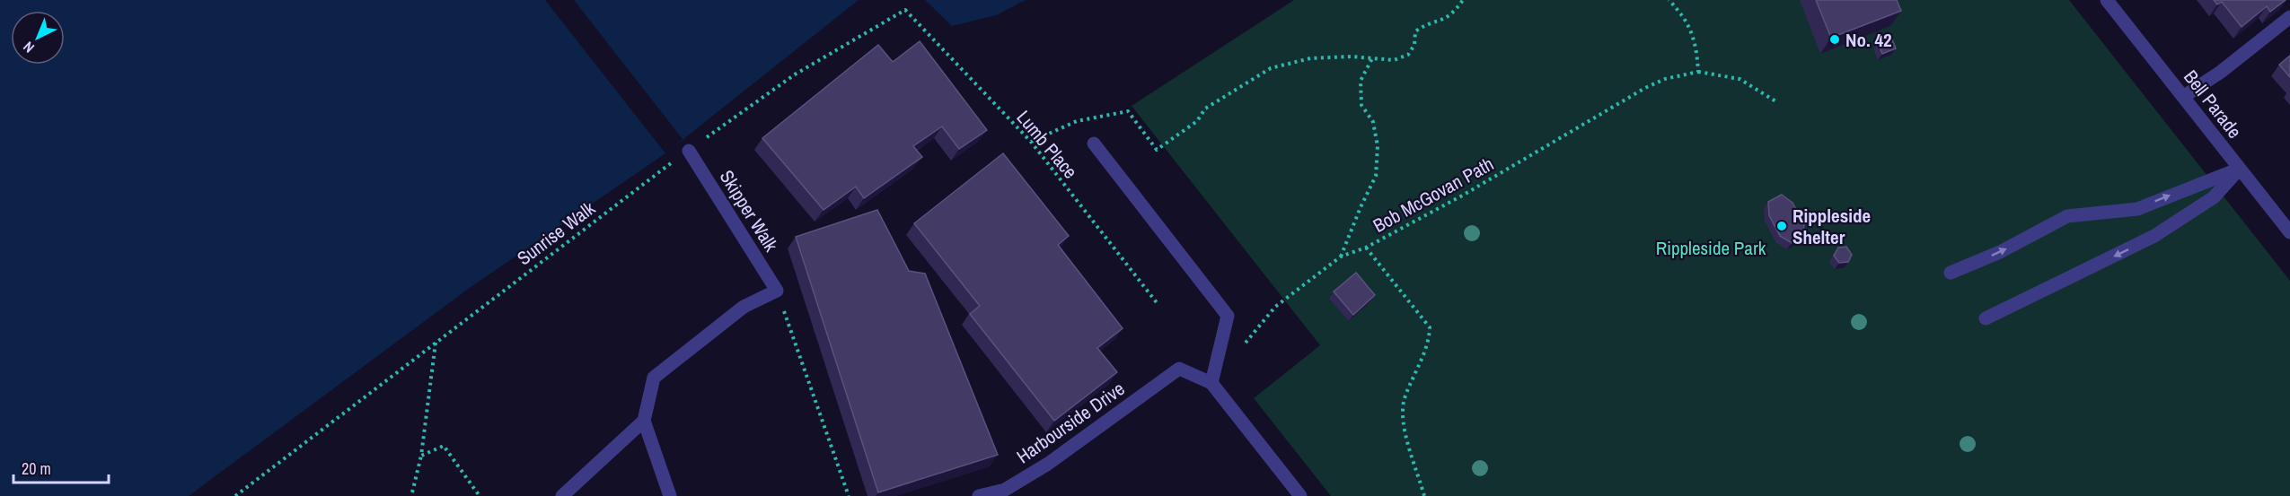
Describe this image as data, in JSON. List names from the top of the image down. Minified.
{"streets":{"street":["Bell Parade","Skipper Walk","Harbourside Drive"],"path":["Lumb Place","Bob McGovan Path","Sunrise Walk"]},"crossings":[["Lumb Place","Sunrise Walk"],["Skipper Walk","Sunrise Walk"]],"parks":["Rippleside Park"],"places":["No. 42","Rippleside Shelter"],"scale_bar":"20 m","north":"bottom left"}
